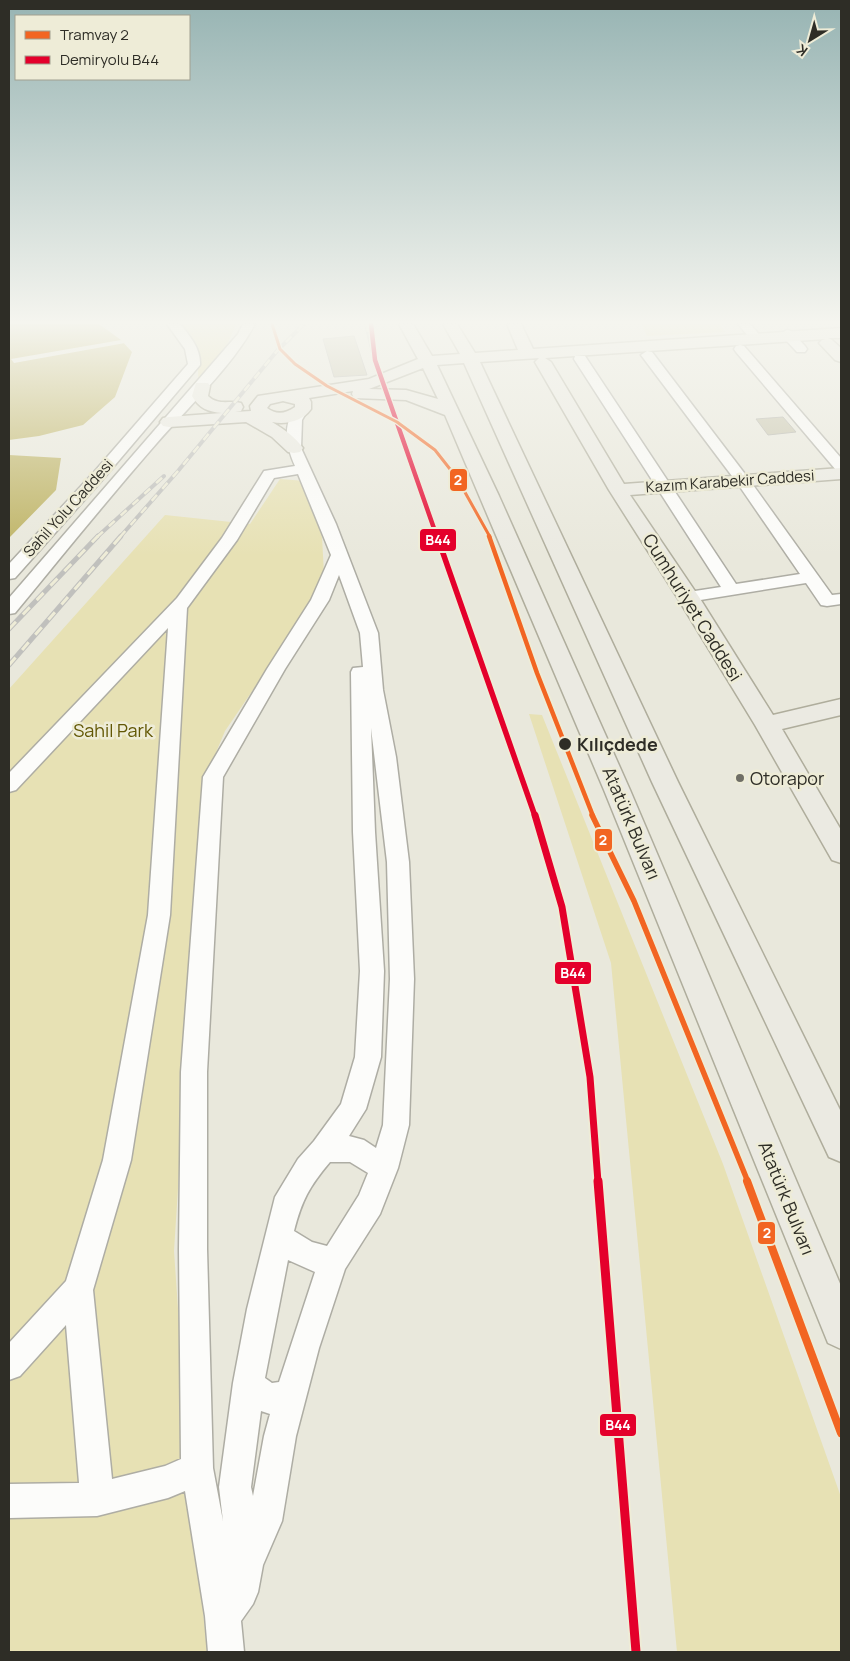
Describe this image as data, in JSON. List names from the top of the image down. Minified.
{"streets":{"main road":["Kazım Karabekir Caddesi","Cumhuriyet Caddesi","Atatürk Bulvarı"],"street":["Sahil Yolu Caddesi"]},"crossings":[["Kazım Karabekir Caddesi","Cumhuriyet Caddesi"]],"parks":["Sahil Park"],"places":["Kılıçdede","Otorapor"],"lines":["tram line 2","rail line B44"],"legend":["Tramvay 2","Demiryolu B44"],"north":"bottom left"}
